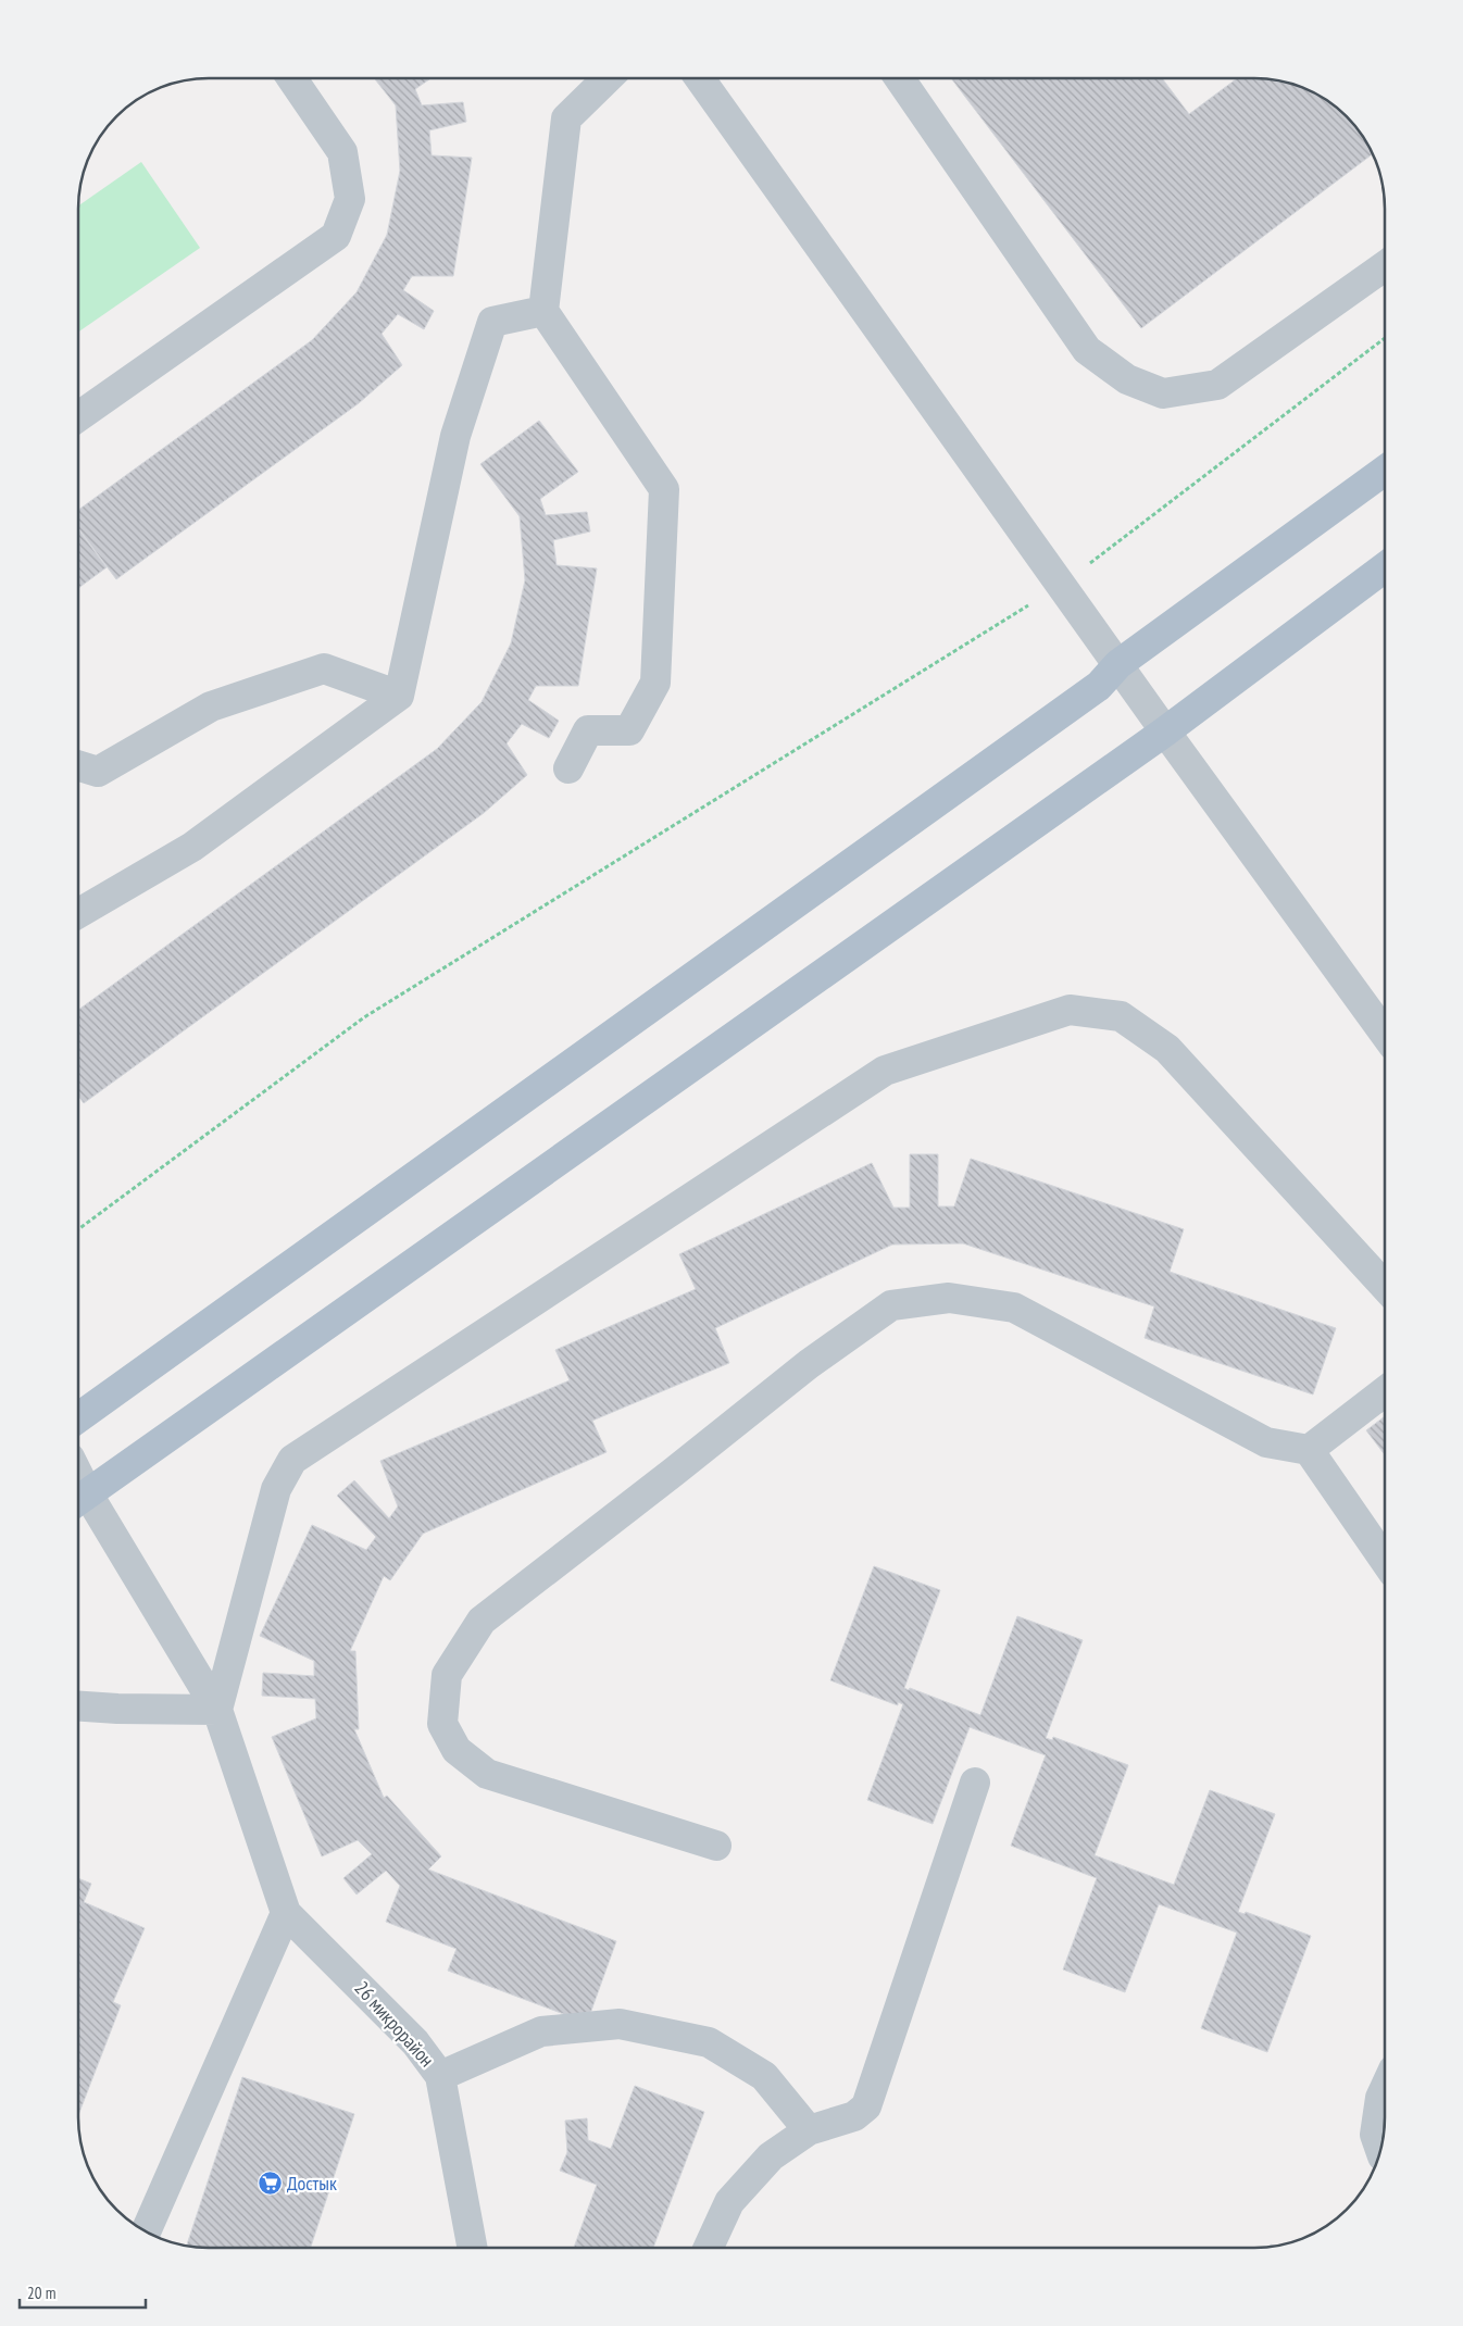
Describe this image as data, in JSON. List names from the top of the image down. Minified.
{"streets":{"street":["26 микрорайон"]},"places":{"supermarket":["Достык"]},"scale_bar":"20 m"}
